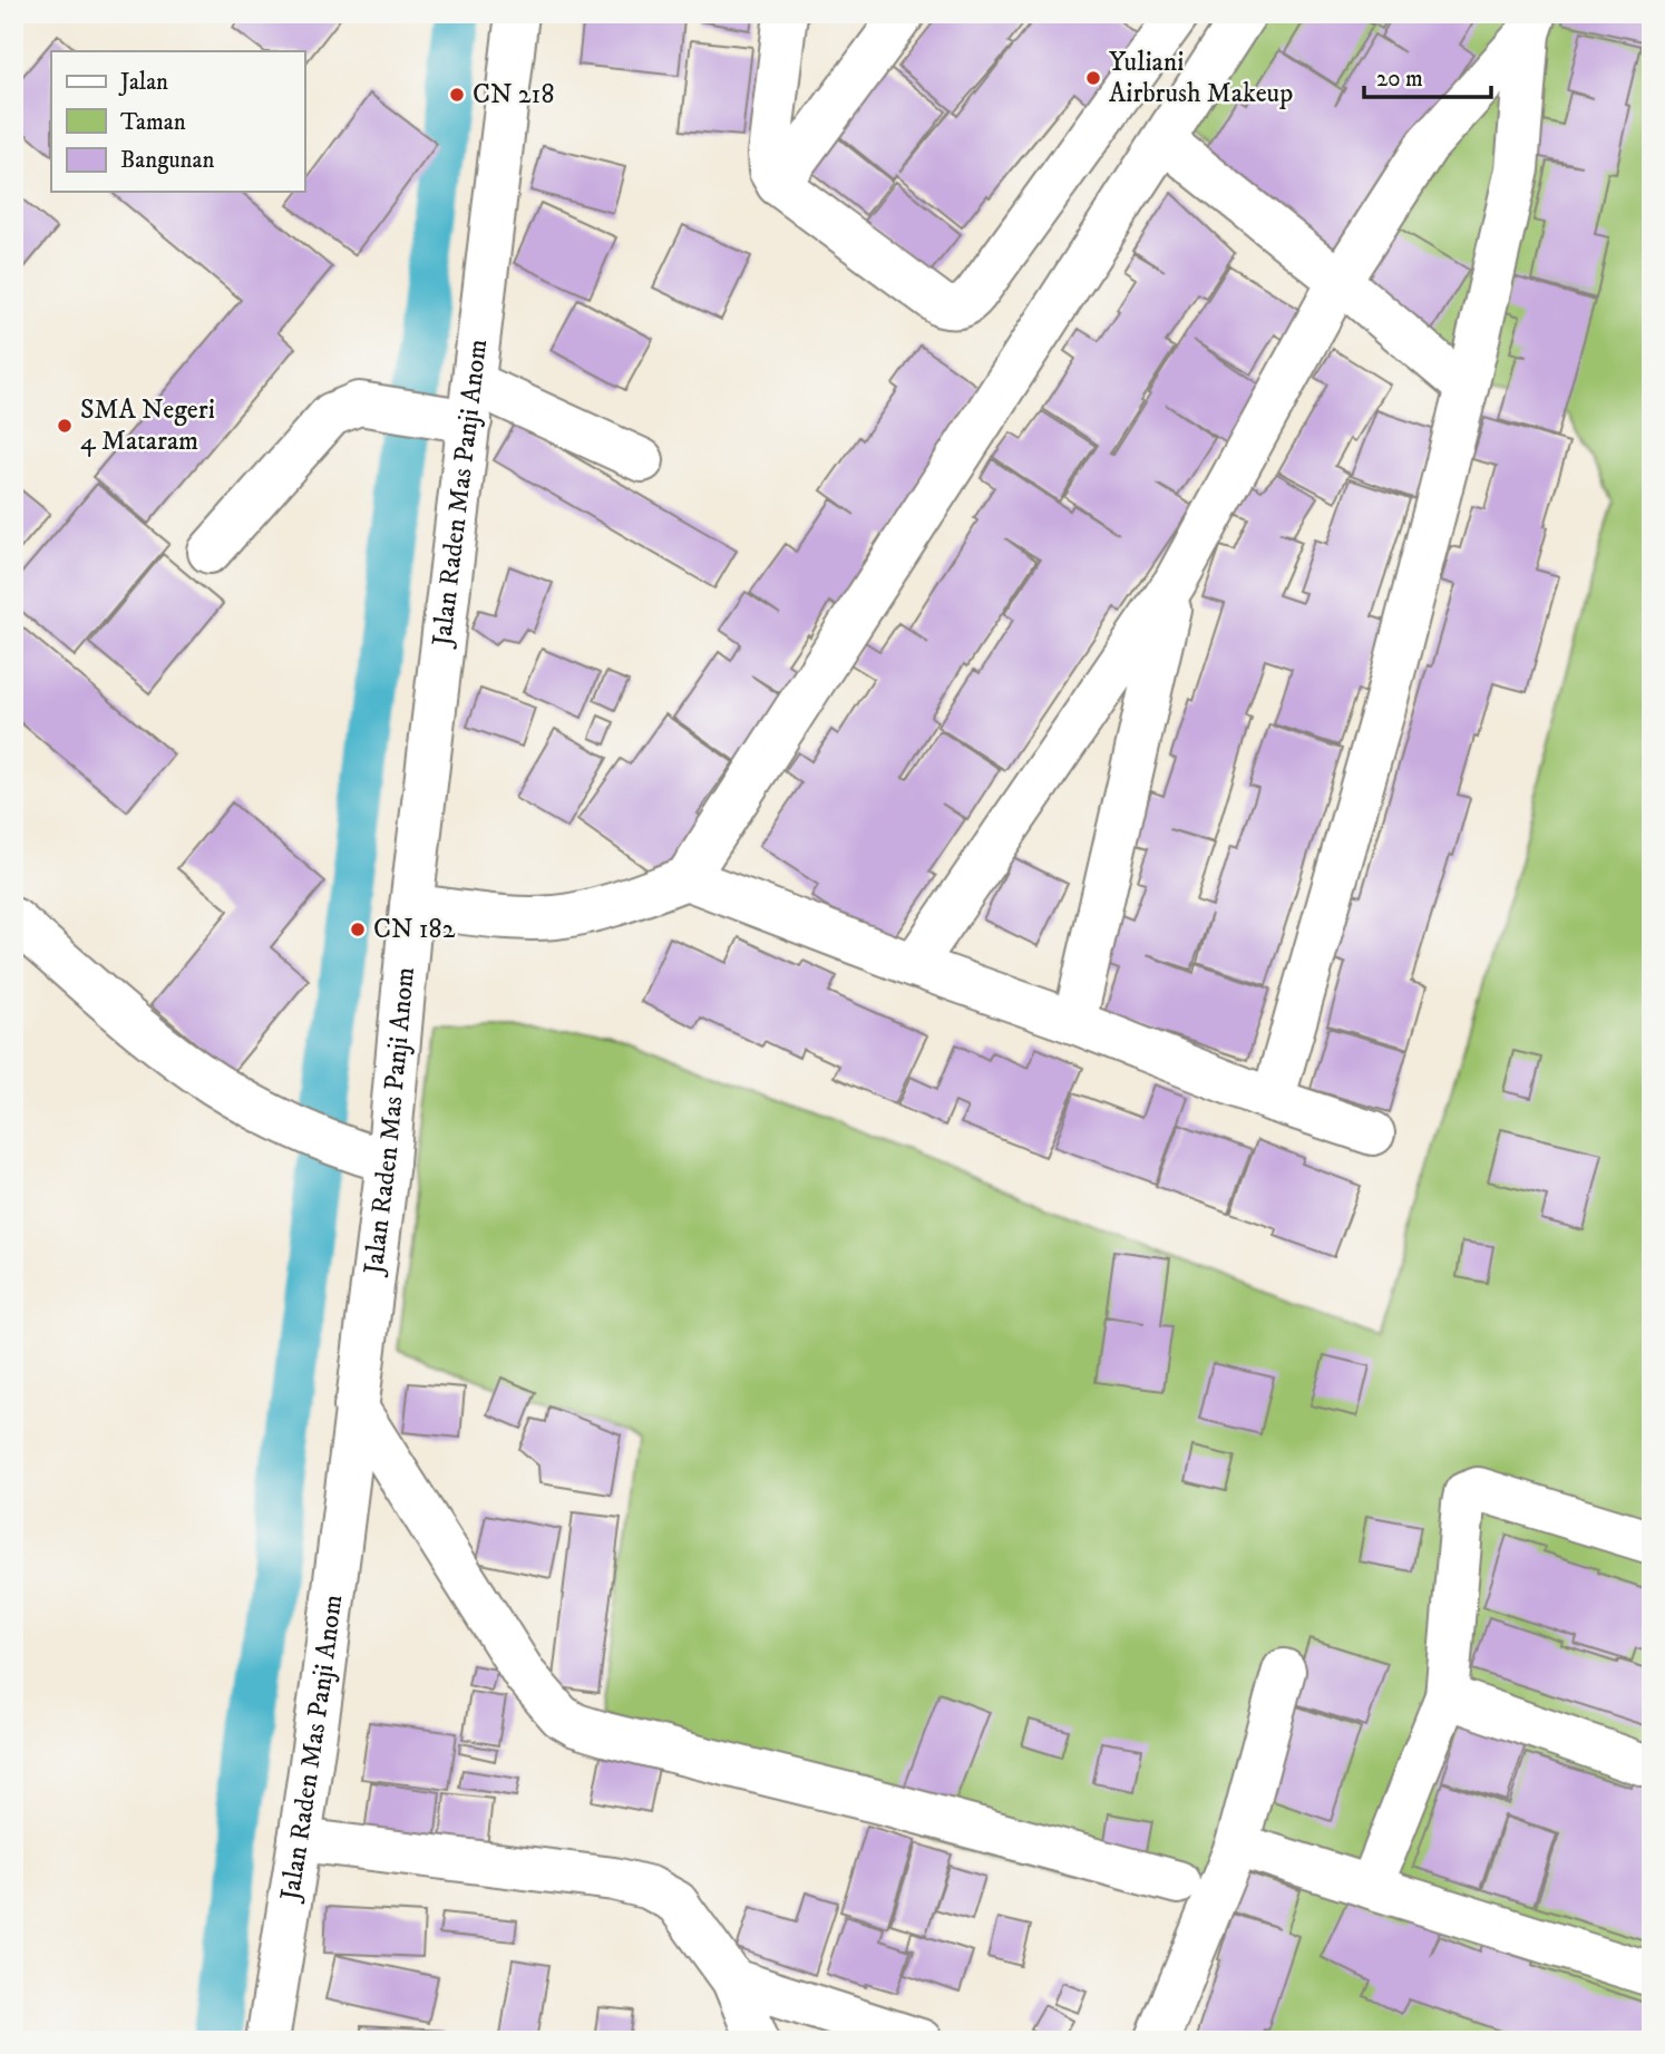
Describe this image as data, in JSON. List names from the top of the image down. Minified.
{"streets":{"street":["Jalan Raden Mas Panji Anom"]},"places":["Yuliani Airbrush Makeup","CN 218","SMA Negeri 4 Mataram","CN 182"],"legend":["Jalan","Taman","Bangunan"],"scale_bar":"20 m"}
